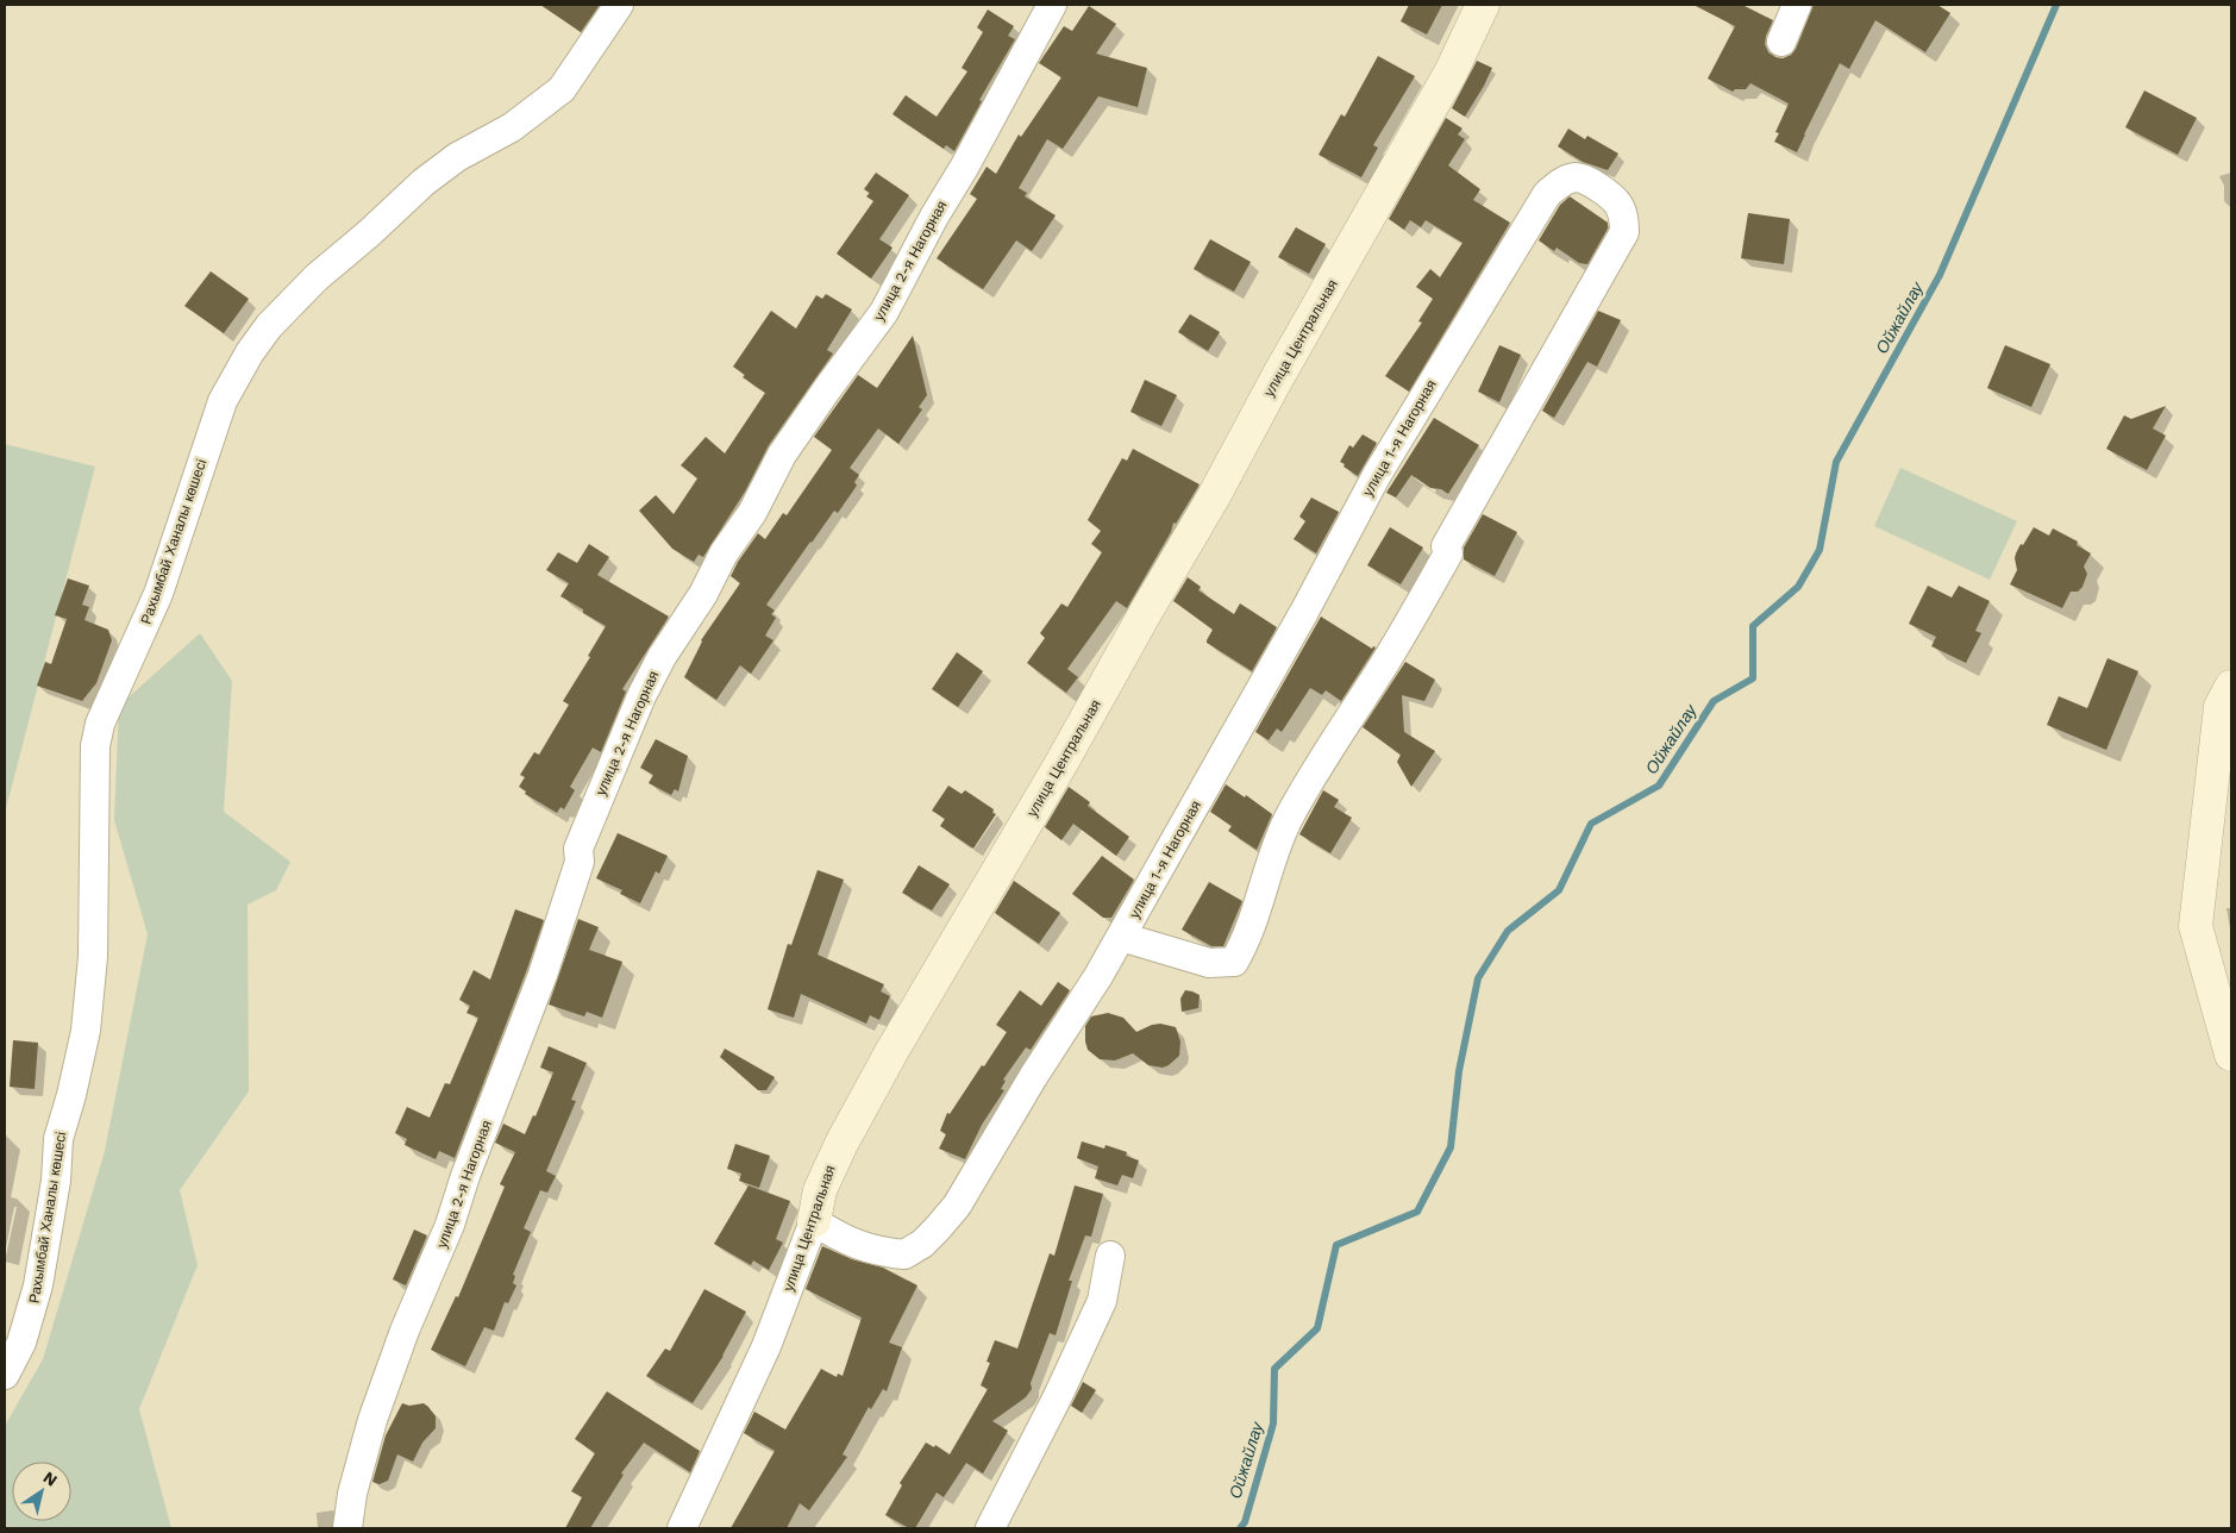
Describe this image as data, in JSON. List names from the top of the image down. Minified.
{"streets":{"street":["улица 2-я Нагорная","улица Центральная","улица 1-я Нагорная","Рахымбай Ханалы көшесі"]},"crossings":[["улица Центральная","улица 1-я Нагорная"]],"water":["Ойжайлау"],"north":"top right"}
